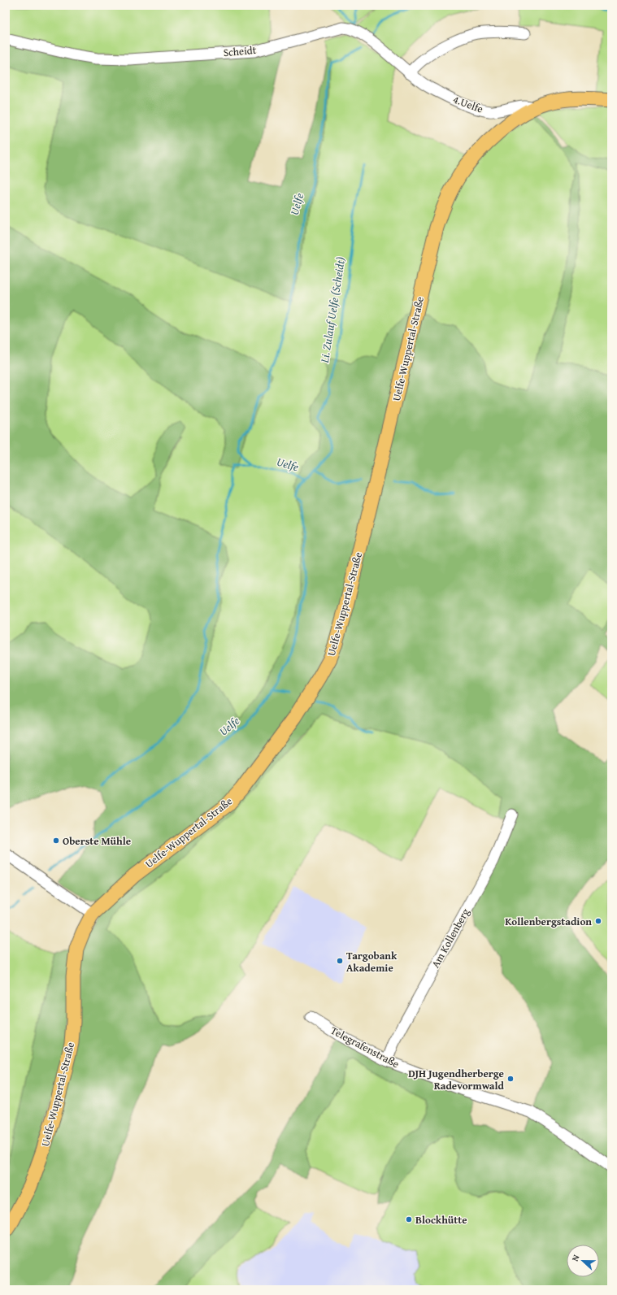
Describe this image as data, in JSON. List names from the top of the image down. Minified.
{"streets":{"main road":["Uelfe-Wuppertal-Straße"],"street":["Scheidt","4.Uelfe","Am Kollenberg","Telegrafenstraße"]},"crossings":[["Scheidt","4.Uelfe"],["4.Uelfe","Uelfe-Wuppertal-Straße"],["Am Kollenberg","Telegrafenstraße"]],"water":["Uelfe","Li. Zulauf Uelfe (Scheidt)"],"places":["Oberste Mühle","Kollenbergstadion","Targobank Akademie","DJH Jugendherberge Radevormwald","Blockhütte"],"north":"left"}
